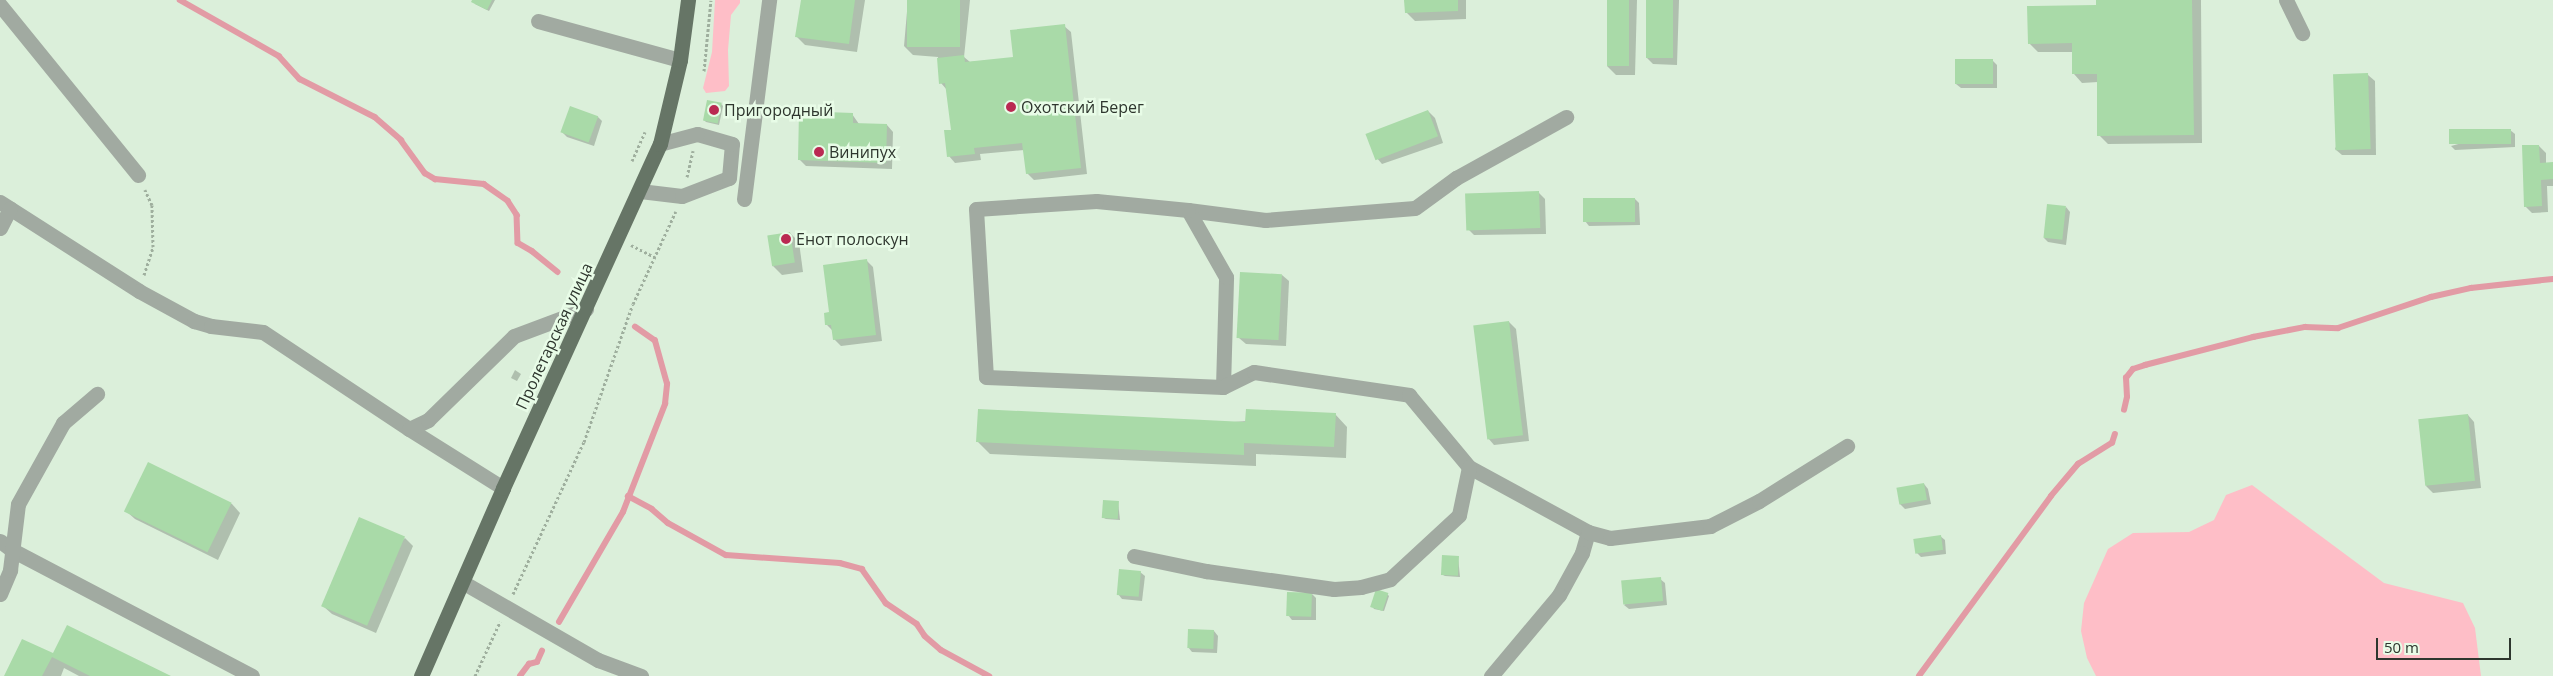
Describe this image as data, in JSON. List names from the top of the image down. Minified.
{"streets":{"main road":["Пролетарская улица"]},"places":["Охотский Берег","Пригородный","Винипух","Енот полоскун"],"scale_bar":"50 m"}
